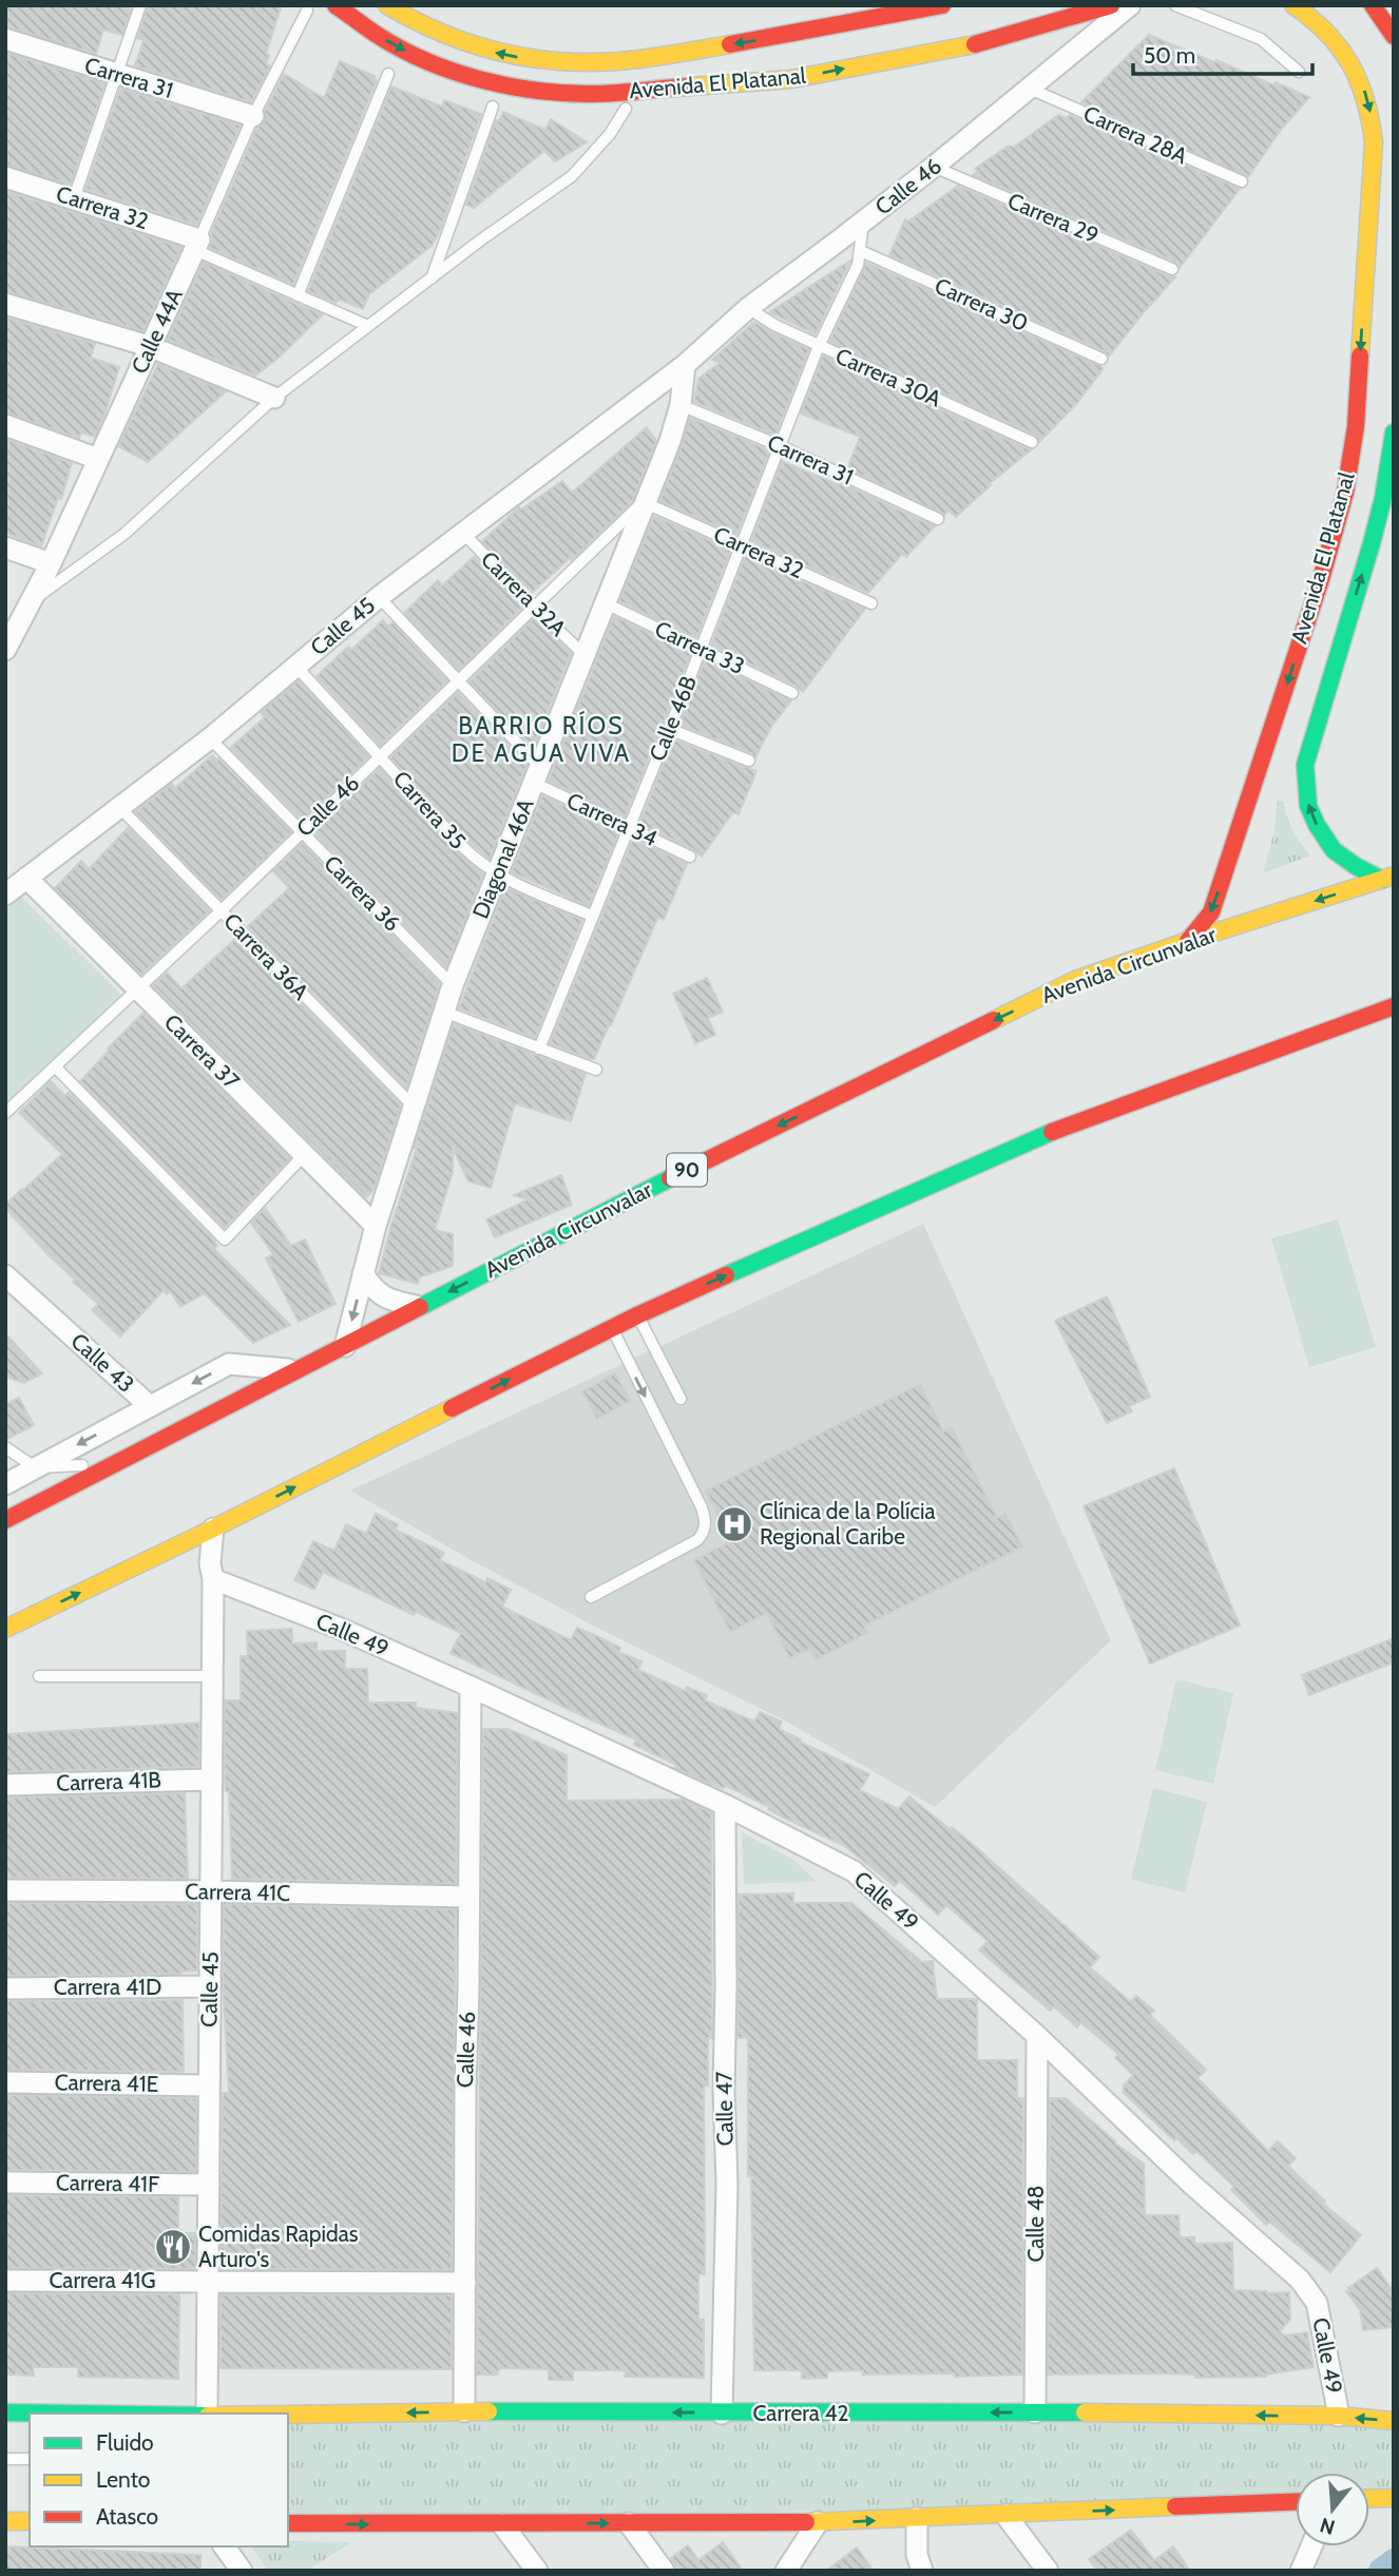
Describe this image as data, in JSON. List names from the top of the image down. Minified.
{"streets":{"main road":["Avenida El Platanal","Avenida Circunvalar","90","Carrera 42"],"street":["Carrera 31","Calle 46","Carrera 32","Calle 44A","Calle 45","Diagonal 46A","Carrera 37","Calle 43","Calle 49","Carrera 41B","Carrera 41C","Carrera 41D","Carrera 41E","Calle 47","Carrera 41F","Calle 48","Carrera 41G"],"lane":["Carrera 28A","Carrera 29","Carrera 30","Carrera 30A","Carrera 32A","Carrera 33","Calle 46B","Carrera 35","Carrera 34","Carrera 36","Carrera 36A"]},"crossings":[["Carrera 31","Calle 44A"],["Carrera 31","Calle 46B"],["Carrera 31","Diagonal 46A"],["Avenida El Platanal","Avenida Circunvalar"],["Carrera 28A","Calle 46"],["Calle 46","Carrera 32"],["Calle 46","Carrera 29"],["Calle 46","Carrera 30A"],["Calle 46","Carrera 32A"],["Calle 46","Calle 45"],["Calle 46","Calle 46B"],["Calle 46","Carrera 35"],["Calle 46","Carrera 34"],["Calle 46","Diagonal 46A"],["Calle 46","Carrera 36"],["Calle 46","Carrera 36A"],["Calle 46","Carrera 37"],["Calle 46","Calle 49"],["Calle 46","Carrera 41C"],["Calle 46","Carrera 41G"],["Calle 46","Carrera 42"],["Carrera 32","Calle 44A"],["Carrera 32","Calle 46B"],["Carrera 32","Diagonal 46A"],["Carrera 30","Calle 46B"],["Carrera 30A","Calle 46B"],["Carrera 32A","Calle 45"],["Carrera 32A","Diagonal 46A"],["Calle 45","Carrera 35"],["Calle 45","Carrera 34"],["Calle 45","Diagonal 46A"],["Calle 45","Carrera 36"],["Calle 45","Carrera 36A"],["Calle 45","Carrera 37"],["Calle 45","Calle 49"],["Calle 45","Carrera 41B"],["Calle 45","Carrera 41C"],["Calle 45","Carrera 41D"],["Calle 45","Carrera 41E"],["Calle 45","Carrera 41F"],["Calle 45","Carrera 41G"],["Carrera 33","Calle 46B"],["Carrera 33","Diagonal 46A"],["Calle 46B","Carrera 35"],["Calle 46B","Carrera 34"],["Carrera 35","Diagonal 46A"],["Carrera 34","Diagonal 46A"],["Diagonal 46A","Carrera 36"],["Diagonal 46A","Carrera 36A"],["Diagonal 46A","Avenida Circunvalar"],["Diagonal 46A","Carrera 37"],["Avenida Circunvalar","Calle 43"],["Calle 49","Calle 47"],["Calle 49","Calle 48"],["Calle 49","Carrera 42"],["Calle 47","Carrera 42"],["Calle 48","Carrera 42"]],"one_way":["Calle 43"],"districts":["BARRIO RÍOS DE AGUA VIVA"],"places":{"hospital":["Clínica de la Polícia Regional Caribe"],"restaurant":["Comidas Rapidas Arturo's"]},"legend":["Fluido","Lento","Atasco"],"scale_bar":"50 m","north":"bottom"}
